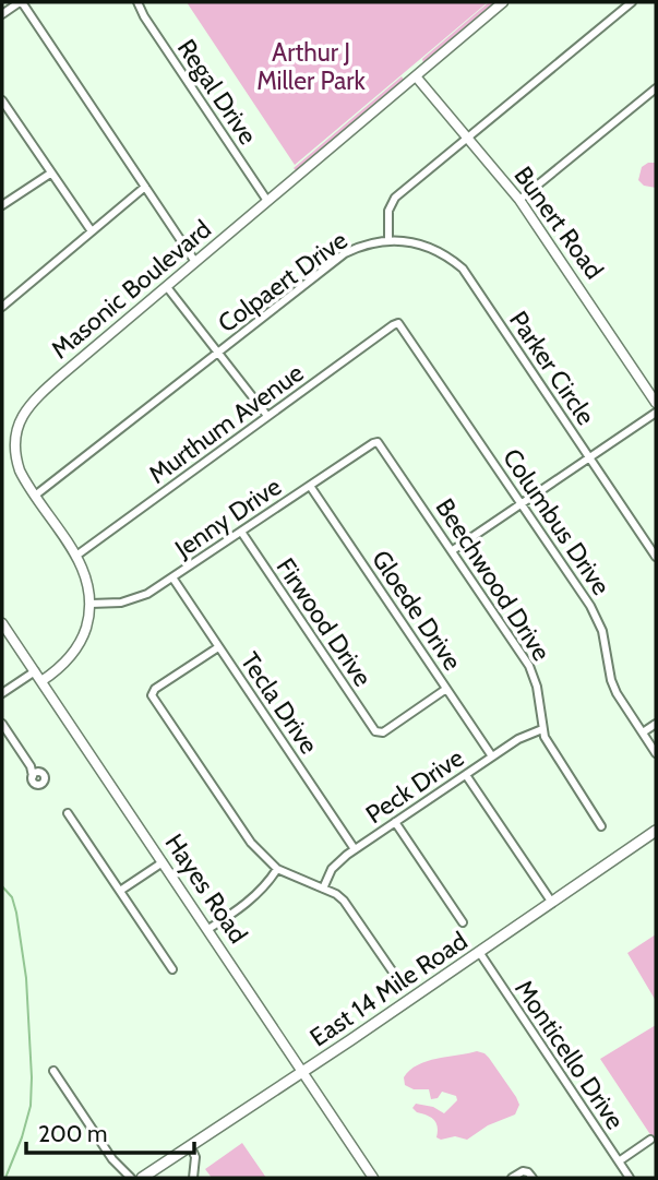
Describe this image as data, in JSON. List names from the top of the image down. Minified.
{"streets":{"main road":["East 14 Mile Road"],"street":["Regal Drive","Bunert Road","Colpaert Drive","Masonic Boulevard","Parker Circle","Murthum Avenue","Jenny Drive","Columbus Drive","Beechwood Drive","Gloede Drive","Firwood Drive","Tecla Drive","Peck Drive","Hayes Road","Monticello Drive"]},"crossings":[["Regal Drive","Masonic Boulevard"],["Bunert Road","Colpaert Drive"],["Bunert Road","Masonic Boulevard"],["Colpaert Drive","Masonic Boulevard"],["Colpaert Drive","Parker Circle"],["Masonic Boulevard","Murthum Avenue"],["Masonic Boulevard","Jenny Drive"],["Masonic Boulevard","Hayes Road"],["Murthum Avenue","Columbus Drive"],["Jenny Drive","Beechwood Drive"],["Jenny Drive","Gloede Drive"],["Jenny Drive","Firwood Drive"],["Jenny Drive","Tecla Drive"],["Beechwood Drive","Peck Drive"],["Gloede Drive","Firwood Drive"],["Gloede Drive","Peck Drive"],["Tecla Drive","Peck Drive"],["Hayes Road","East 14 Mile Road"],["East 14 Mile Road","Monticello Drive"]],"parks":["Arthur J Miller Park"],"scale_bar":"200 m"}
